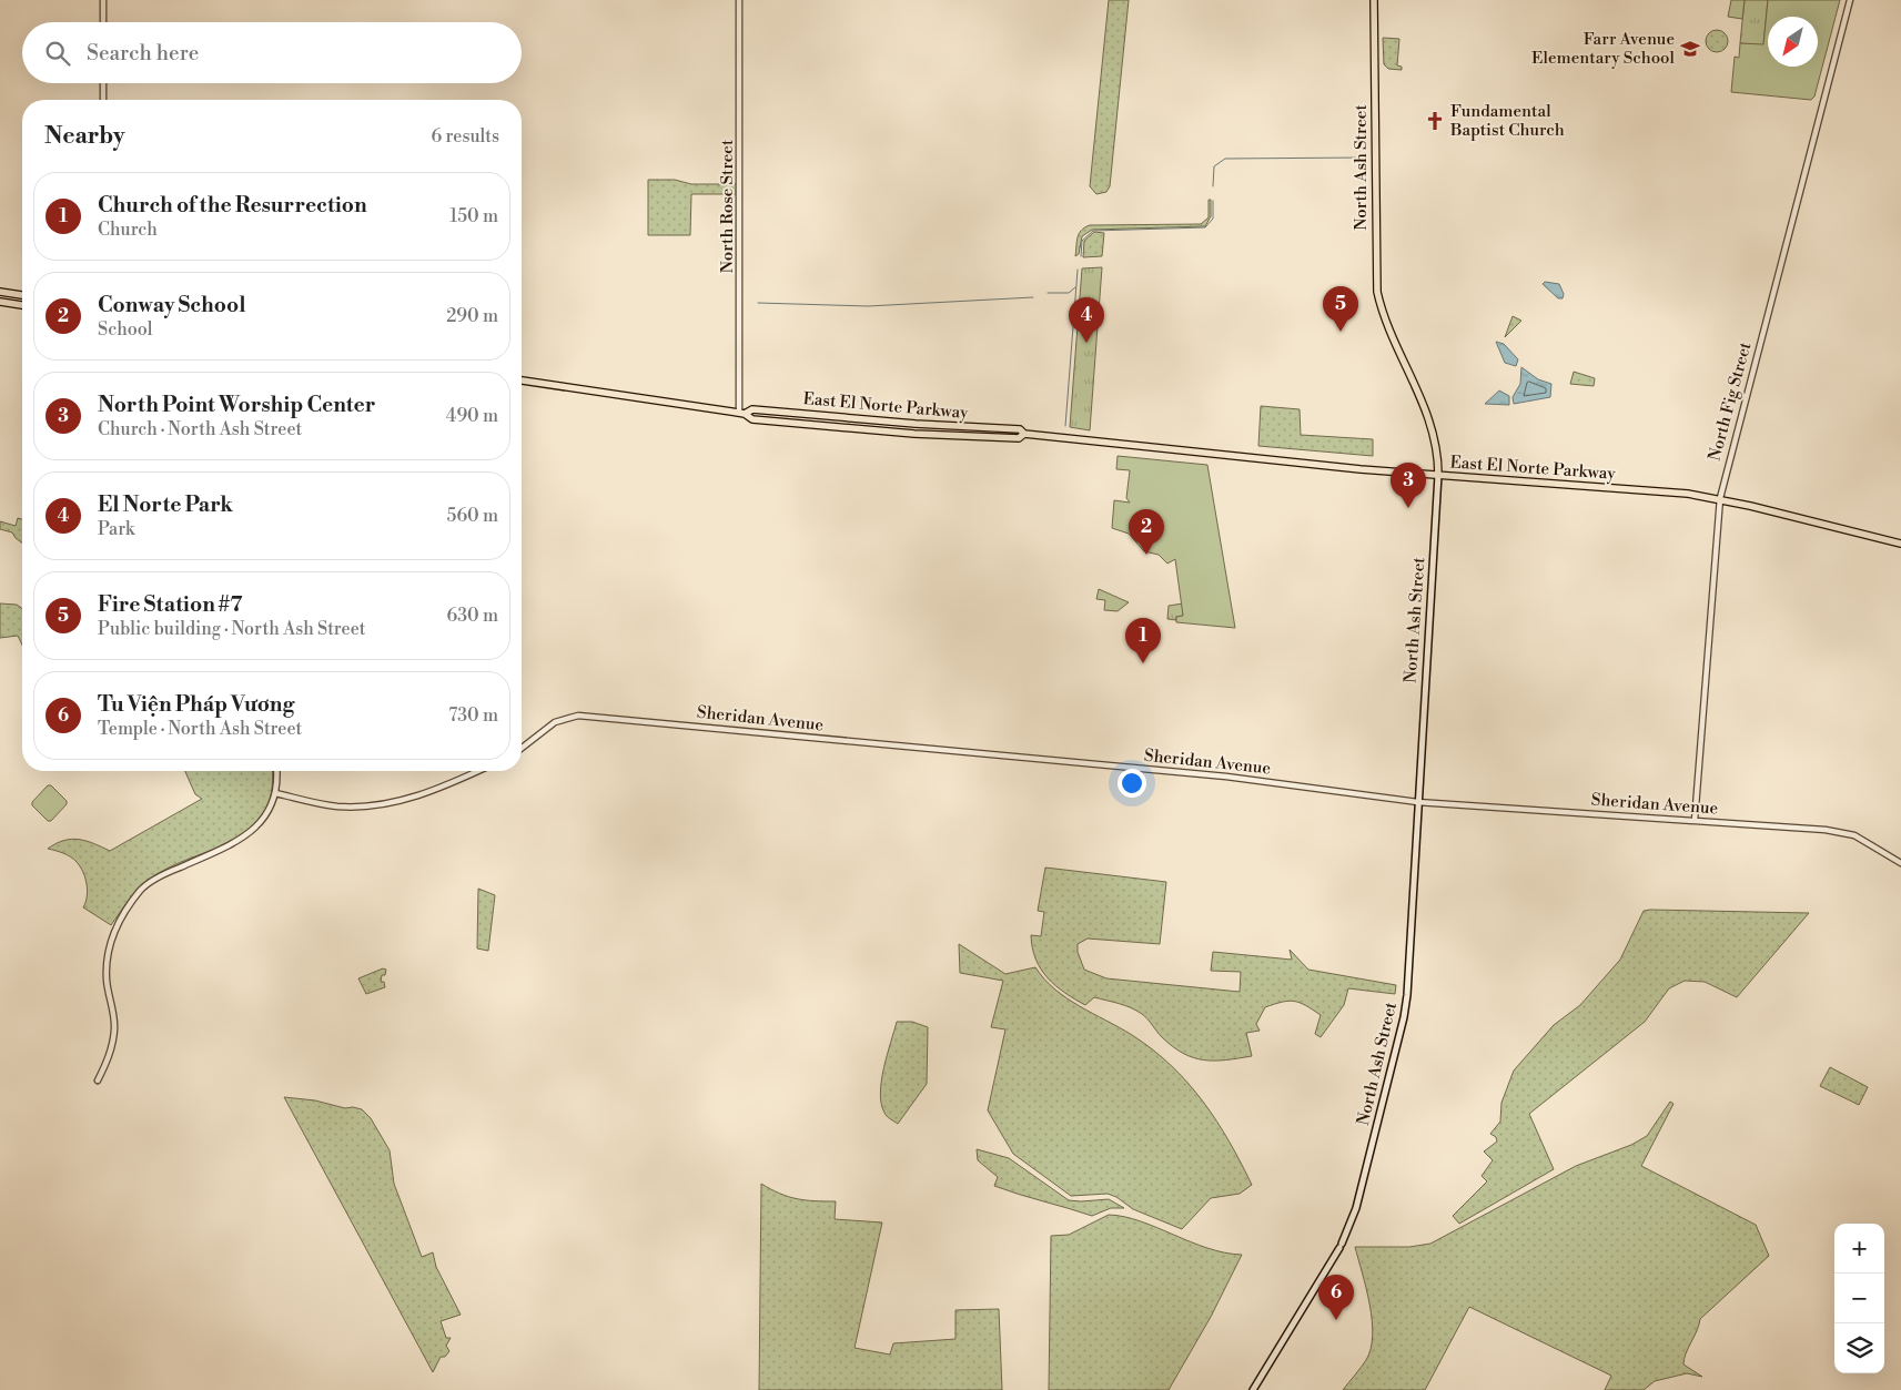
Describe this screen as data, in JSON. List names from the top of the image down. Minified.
{"streets":{"main road":["North Ash Street","East El Norte Parkway"],"street":["North Rose Street","North Fig Street","Sheridan Avenue"]},"crossings":[["North Ash Street","East El Norte Parkway"],["North Ash Street","Sheridan Avenue"],["North Rose Street","East El Norte Parkway"],["North Fig Street","East El Norte Parkway"],["North Fig Street","Sheridan Avenue"]],"places":{"school or university":["Farr Avenue Elementary School"],"church":["Fundamental Baptist Church"]},"north":"bottom left","page":{"search":"Search here","heading":["Nearby","6 results"],"list":[{"mark":"1","name":"Church of the Resurrection","note":"Church","value":"150 m"},{"mark":"2","name":"Conway School","note":"School","value":"290 m"},{"mark":"3","name":"North Point Worship Center","note":"Church · North Ash Street","value":"490 m"},{"mark":"4","name":"El Norte Park","note":"Park","value":"560 m"},{"mark":"5","name":"Fire Station #7","note":"Public building · North Ash Street","value":"630 m"},{"mark":"6","name":"Tu Viện Pháp Vương","note":"Temple · North Ash Street","value":"730 m"}],"pins":["5","4","3","2","1","6"],"map_buttons":["+","−"]}}
